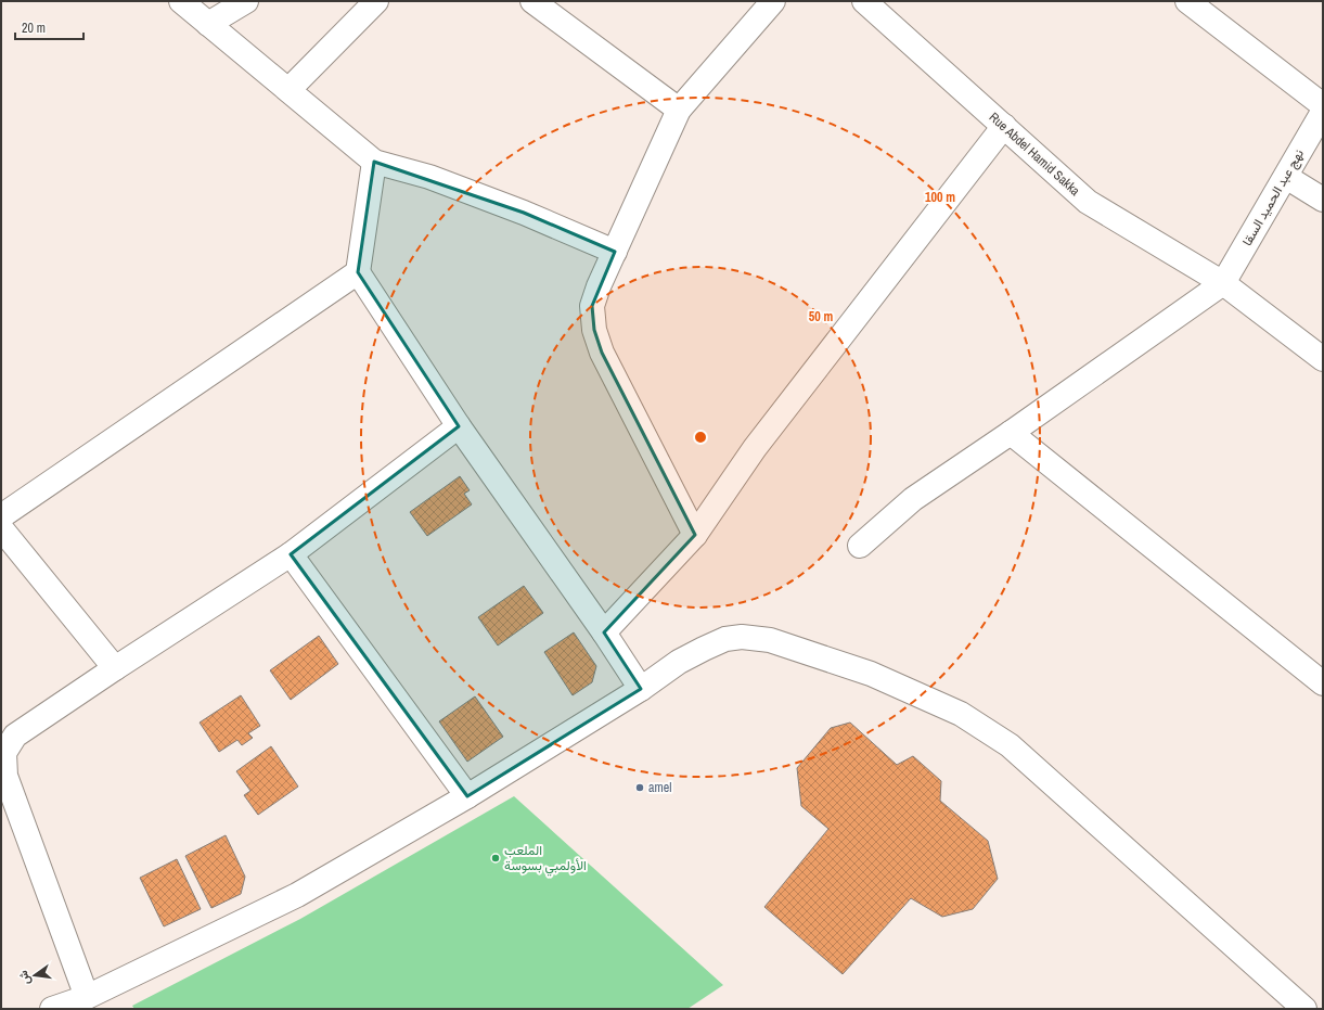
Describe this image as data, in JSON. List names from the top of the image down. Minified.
{"streets":{"street":["Rue Abdel Hamid Sakka","نهج عبد الحميد السقا"]},"crossings":[["Rue Abdel Hamid Sakka","نهج عبد الحميد السقا"]],"places":["amel","الملعب الأولمبي بسوسة"],"scale_bar":"20 m","north":"left","rings":["100 m","50 m"]}
